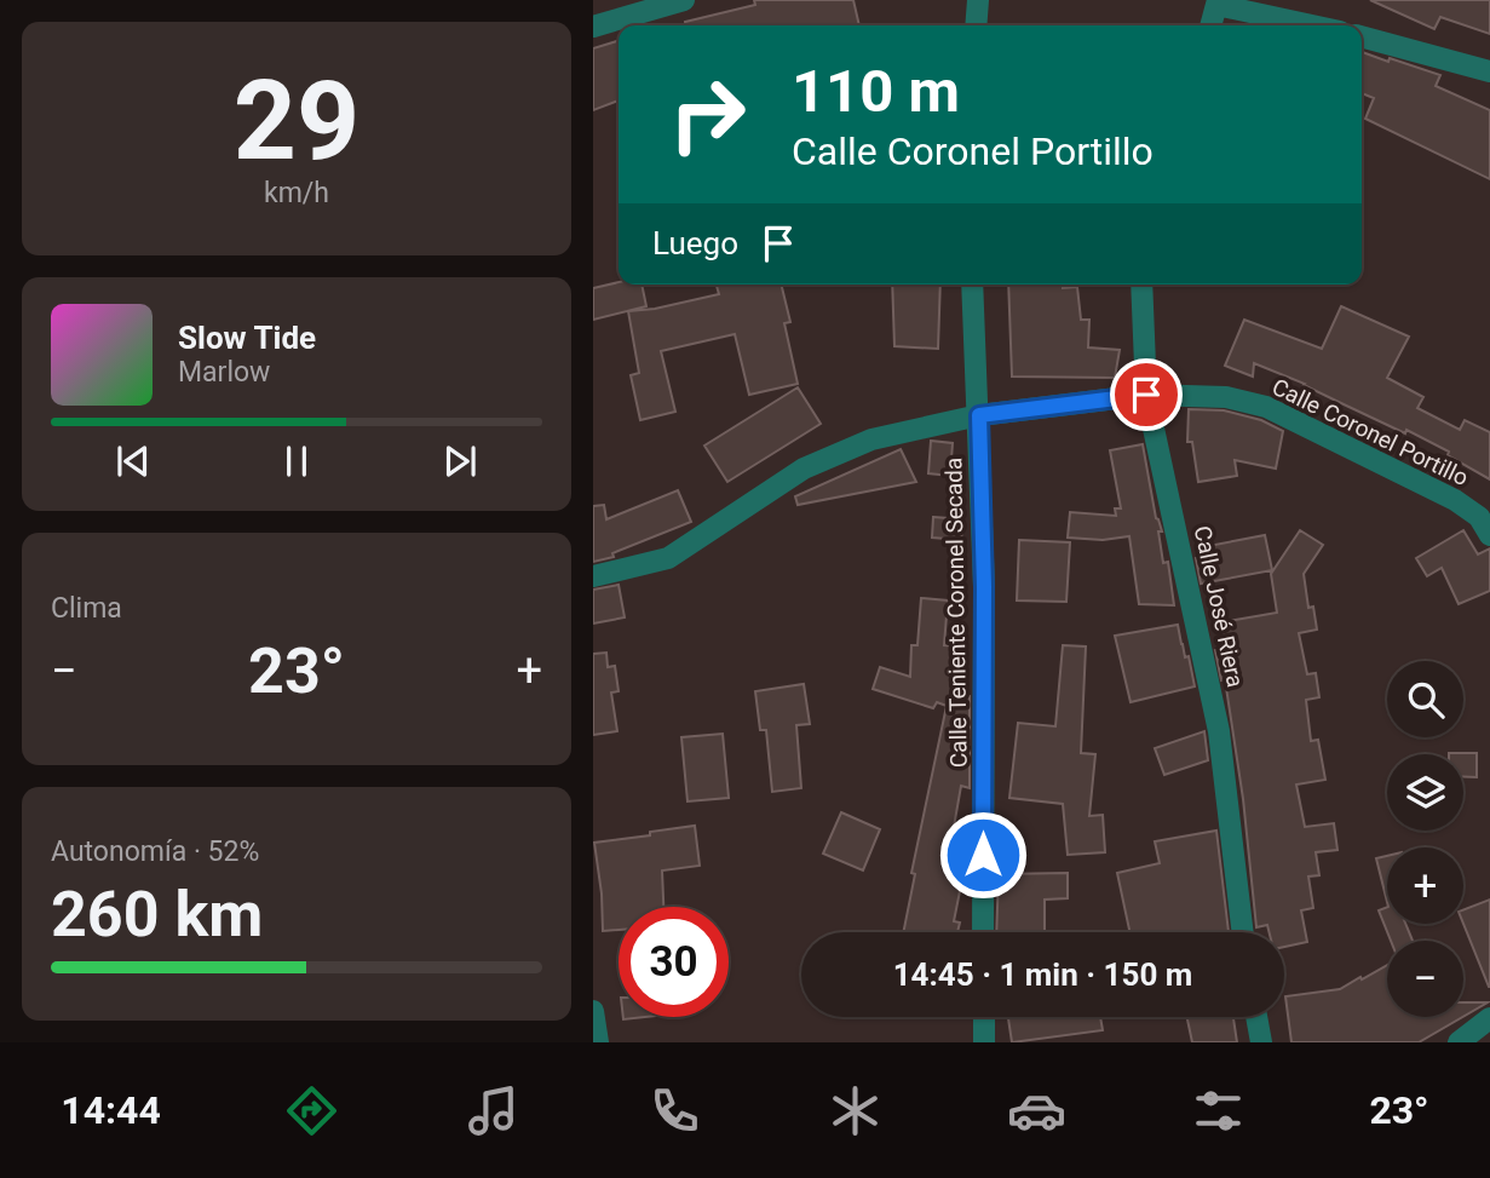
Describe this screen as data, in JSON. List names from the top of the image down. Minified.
{"streets":{"street":["Calle Coronel Portillo","Calle José Riera","Calle Teniente Coronel Secada"]},"crossings":[["Calle Coronel Portillo","Calle José Riera"],["Calle Coronel Portillo","Calle Teniente Coronel Secada"]],"page":{"tile":[["29","km/h"],"Clima",["Autonomía · 52%","260 km"]],"turn":["110 m","Calle Coronel Portillo"],"then":"Luego","song":["Slow Tide","Marlow"],"heat":["−","23°","+"],"map_buttons":["+","−"],"limit":"30","trip":"14:45 · 1 min · 150 m","tabs":["14:44","23°"]}}
